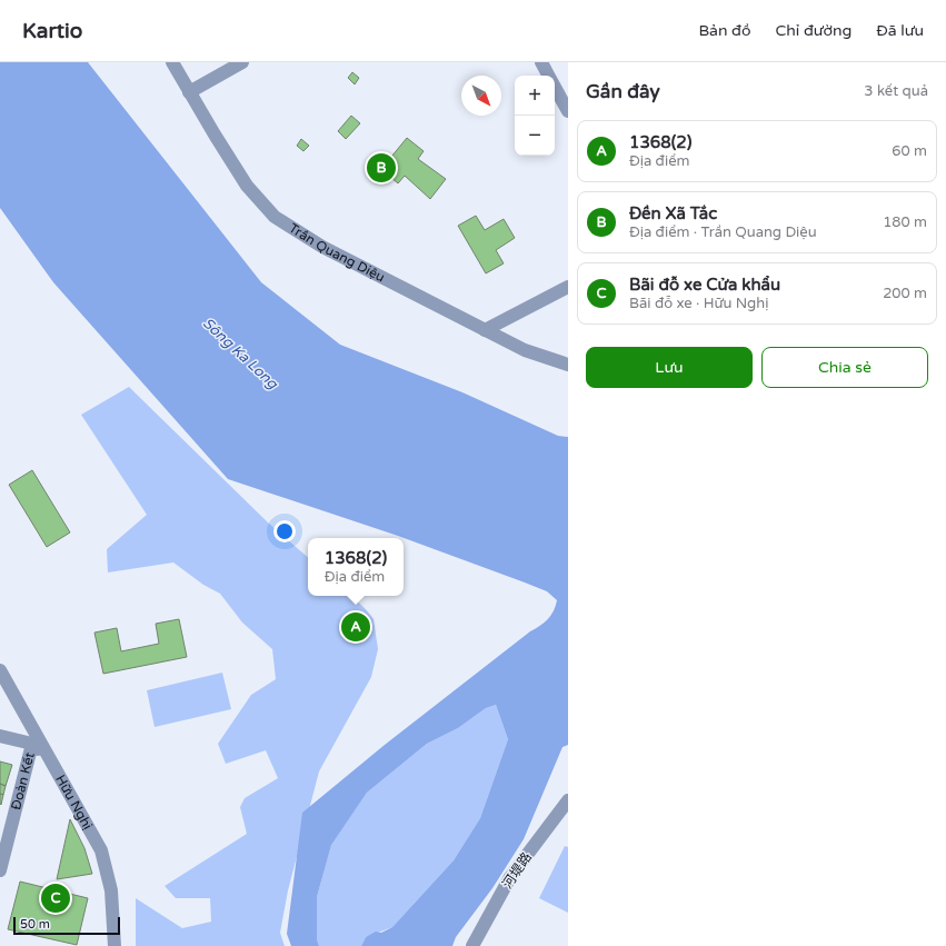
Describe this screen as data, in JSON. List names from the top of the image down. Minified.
{"streets":{"street":["Trần Quang Diệu","Đoàn Kết","Hữu Nghị","河堤路"]},"water":["Sông Ka Long"],"scale_bar":"50 m","north":"bottom right","page":{"header":"Kartio","nav":["Bản đồ","Chỉ đường","Đã lưu"],"heading":["Gần đây","3 kết quả"],"map_buttons":["+","−"],"list":[{"mark":"A","name":"1368(2)","note":"Địa điểm","value":"60 m"},{"mark":"B","name":"Đền Xã Tắc","note":"Địa điểm · Trần Quang Diệu","value":"180 m"},{"mark":"C","name":"Bãi đỗ xe Cửa khẩu","note":"Bãi đỗ xe · Hữu Nghị","value":"200 m"}],"pins":["B","A","C"],"buttons":["Lưu","Chia sẻ"],"popup":["1368(2)","Địa điểm"],"scale":"50 m"}}
